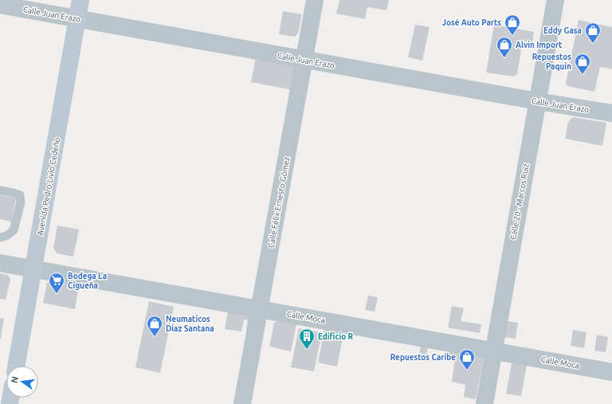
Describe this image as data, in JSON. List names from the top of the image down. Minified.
{"streets":{"main road":["Avenida Pedro Livio Cedeño"],"street":["Calle Juan Erazo","Calle 20 - Marcos Ruiz","Calle Félix Ernesto Gómez","Calle Moca"]},"crossings":[["Calle Juan Erazo","Avenida Pedro Livio Cedeño"],["Calle Juan Erazo","Calle 20 - Marcos Ruiz"],["Calle Juan Erazo","Calle Félix Ernesto Gómez"],["Avenida Pedro Livio Cedeño","Calle Moca"],["Calle 20 - Marcos Ruiz","Calle Moca"],["Calle Félix Ernesto Gómez","Calle Moca"]],"places":{"shop":["José Auto Parts","Eddy Gasa","Alvin Import","Repuestos Paquin","Neumaticos Diaz Santana","Repuestos Caribe"],"supermarket":["Bodega La Cigueña"],"building":["Edificio R"]},"north":"left"}
